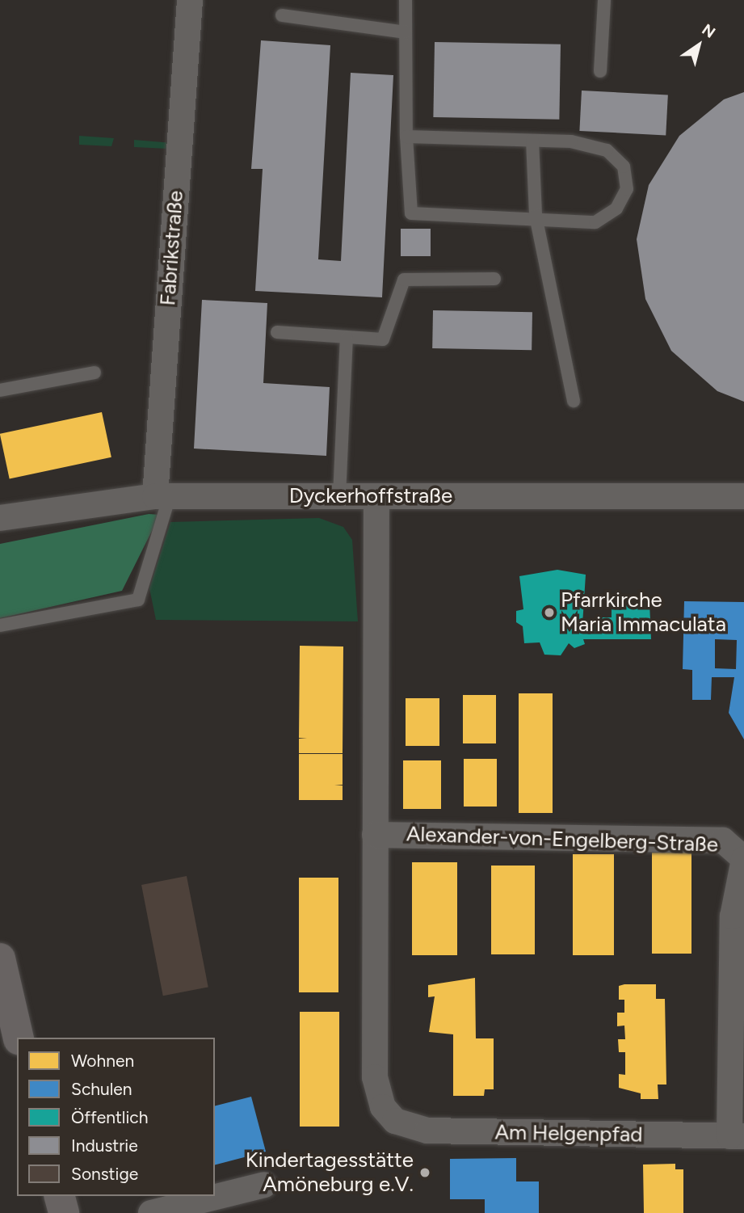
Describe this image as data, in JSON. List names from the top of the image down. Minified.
{"streets":{"street":["Fabrikstraße","Dyckerhoffstraße","Alexander-von-Engelberg-Straße","Am Helgenpfad"]},"crossings":[["Fabrikstraße","Dyckerhoffstraße"],["Dyckerhoffstraße","Alexander-von-Engelberg-Straße"],["Alexander-von-Engelberg-Straße","Am Helgenpfad"]],"places":["Pfarrkirche Maria Immaculata","Kindertagesstätte Amöneburg e.V."],"legend":["Wohnen","Schulen","Öffentlich","Industrie","Sonstige"],"north":"top right"}
